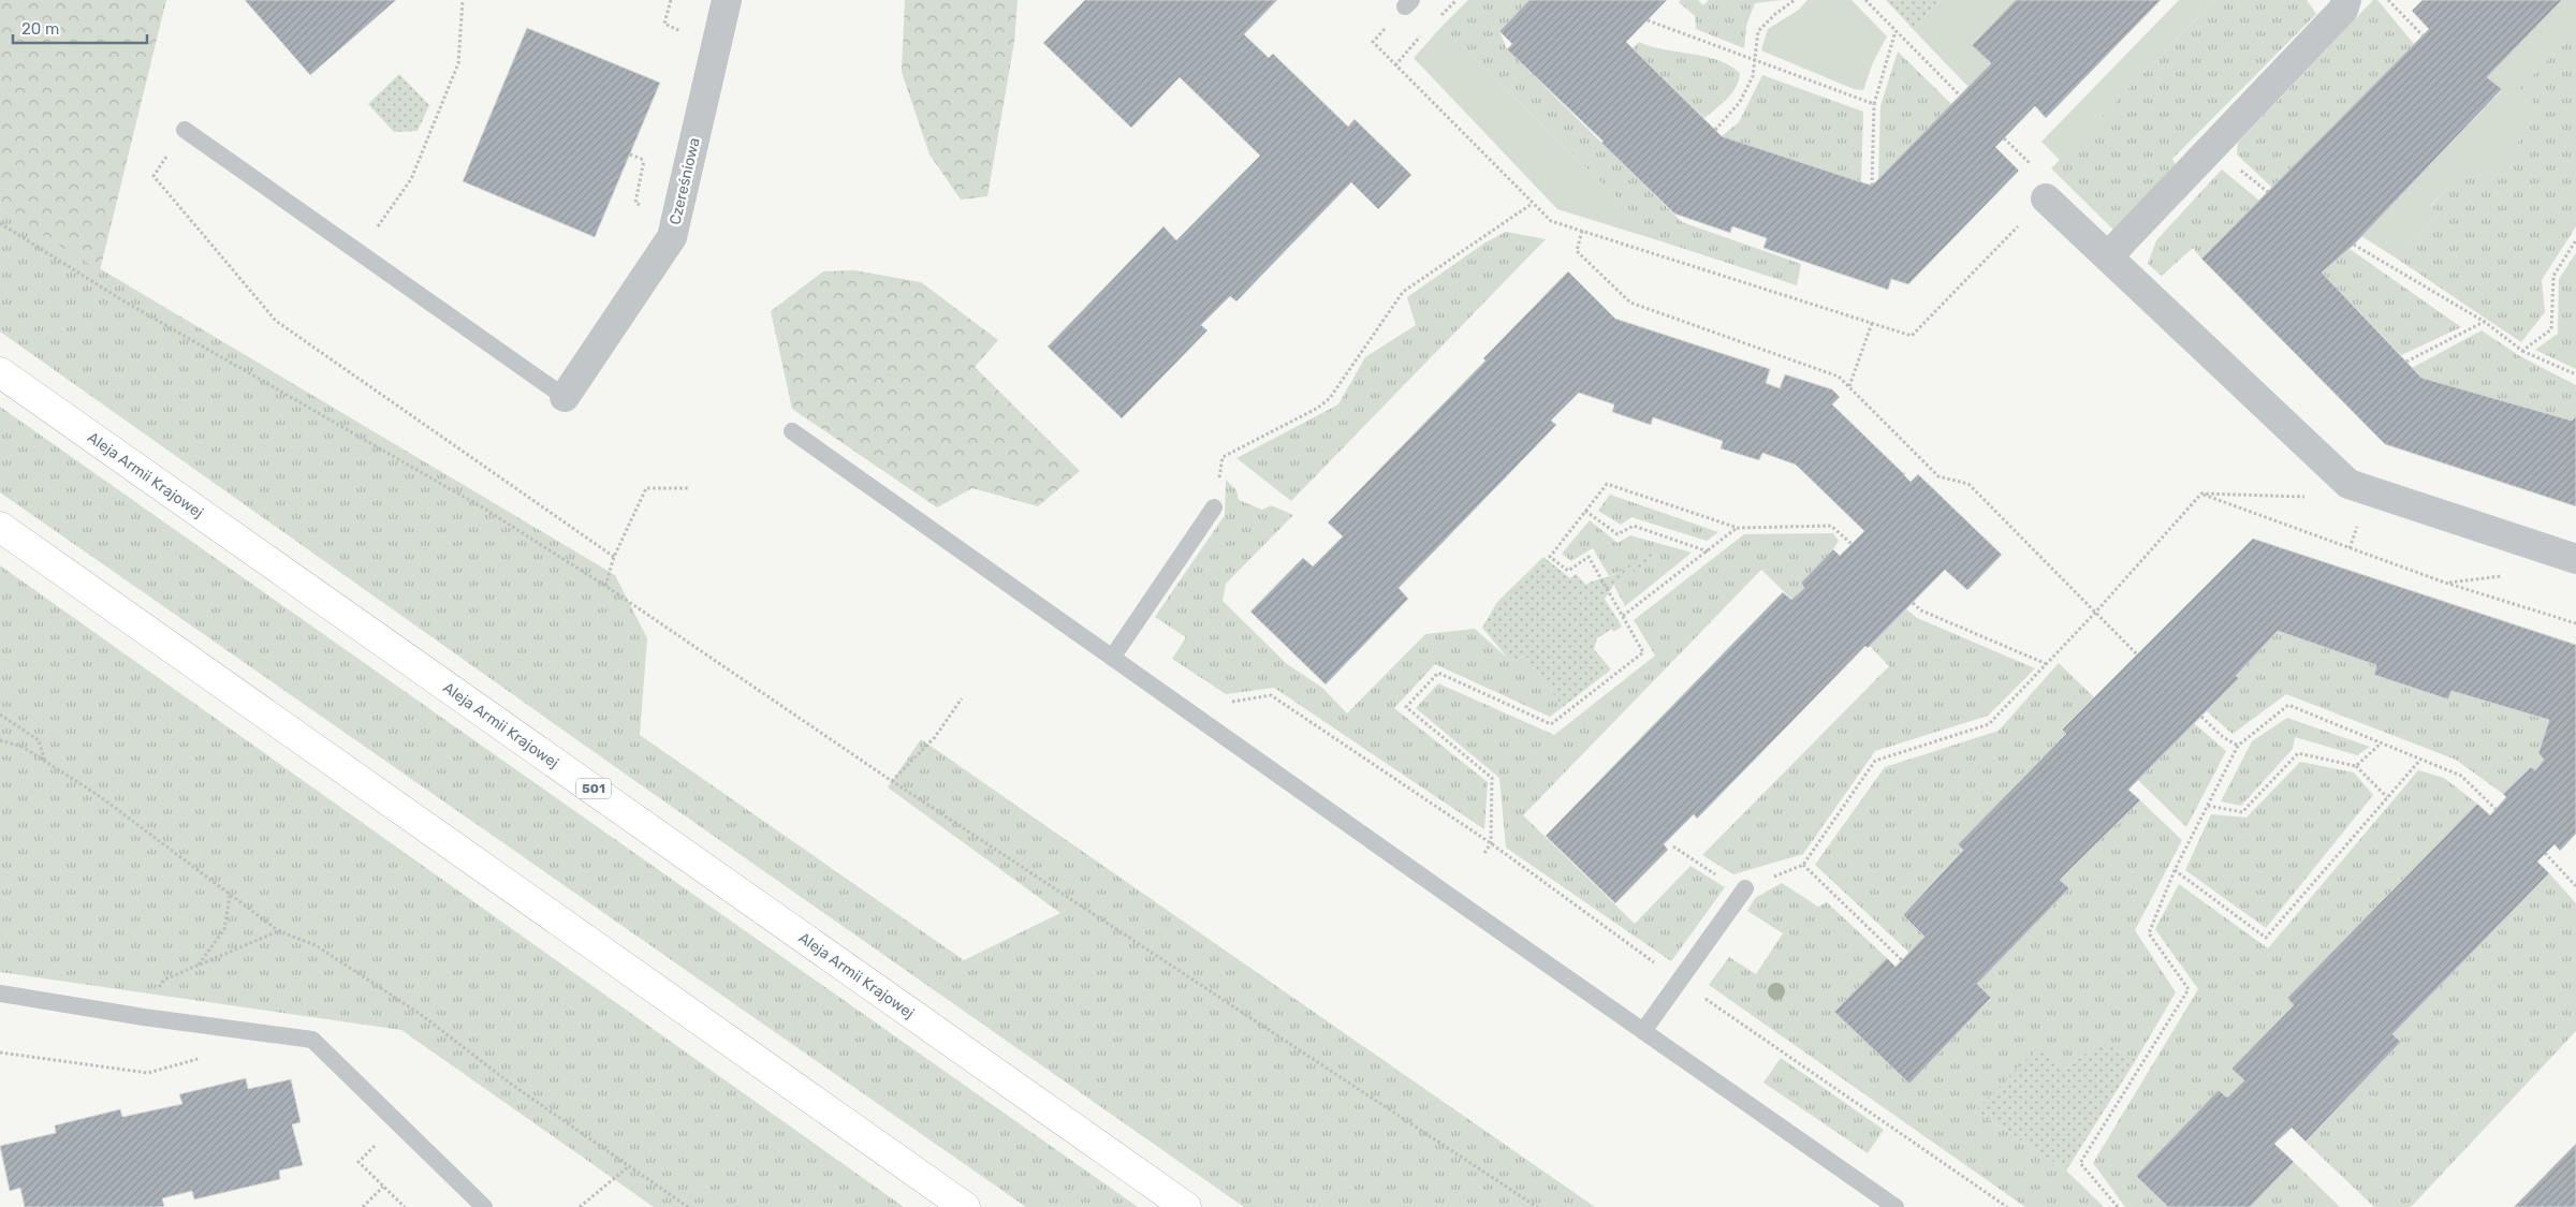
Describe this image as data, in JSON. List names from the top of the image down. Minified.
{"streets":{"main road":["Aleja Armii Krajowej","501"],"street":["Czereśniowa"]},"scale_bar":"20 m"}
